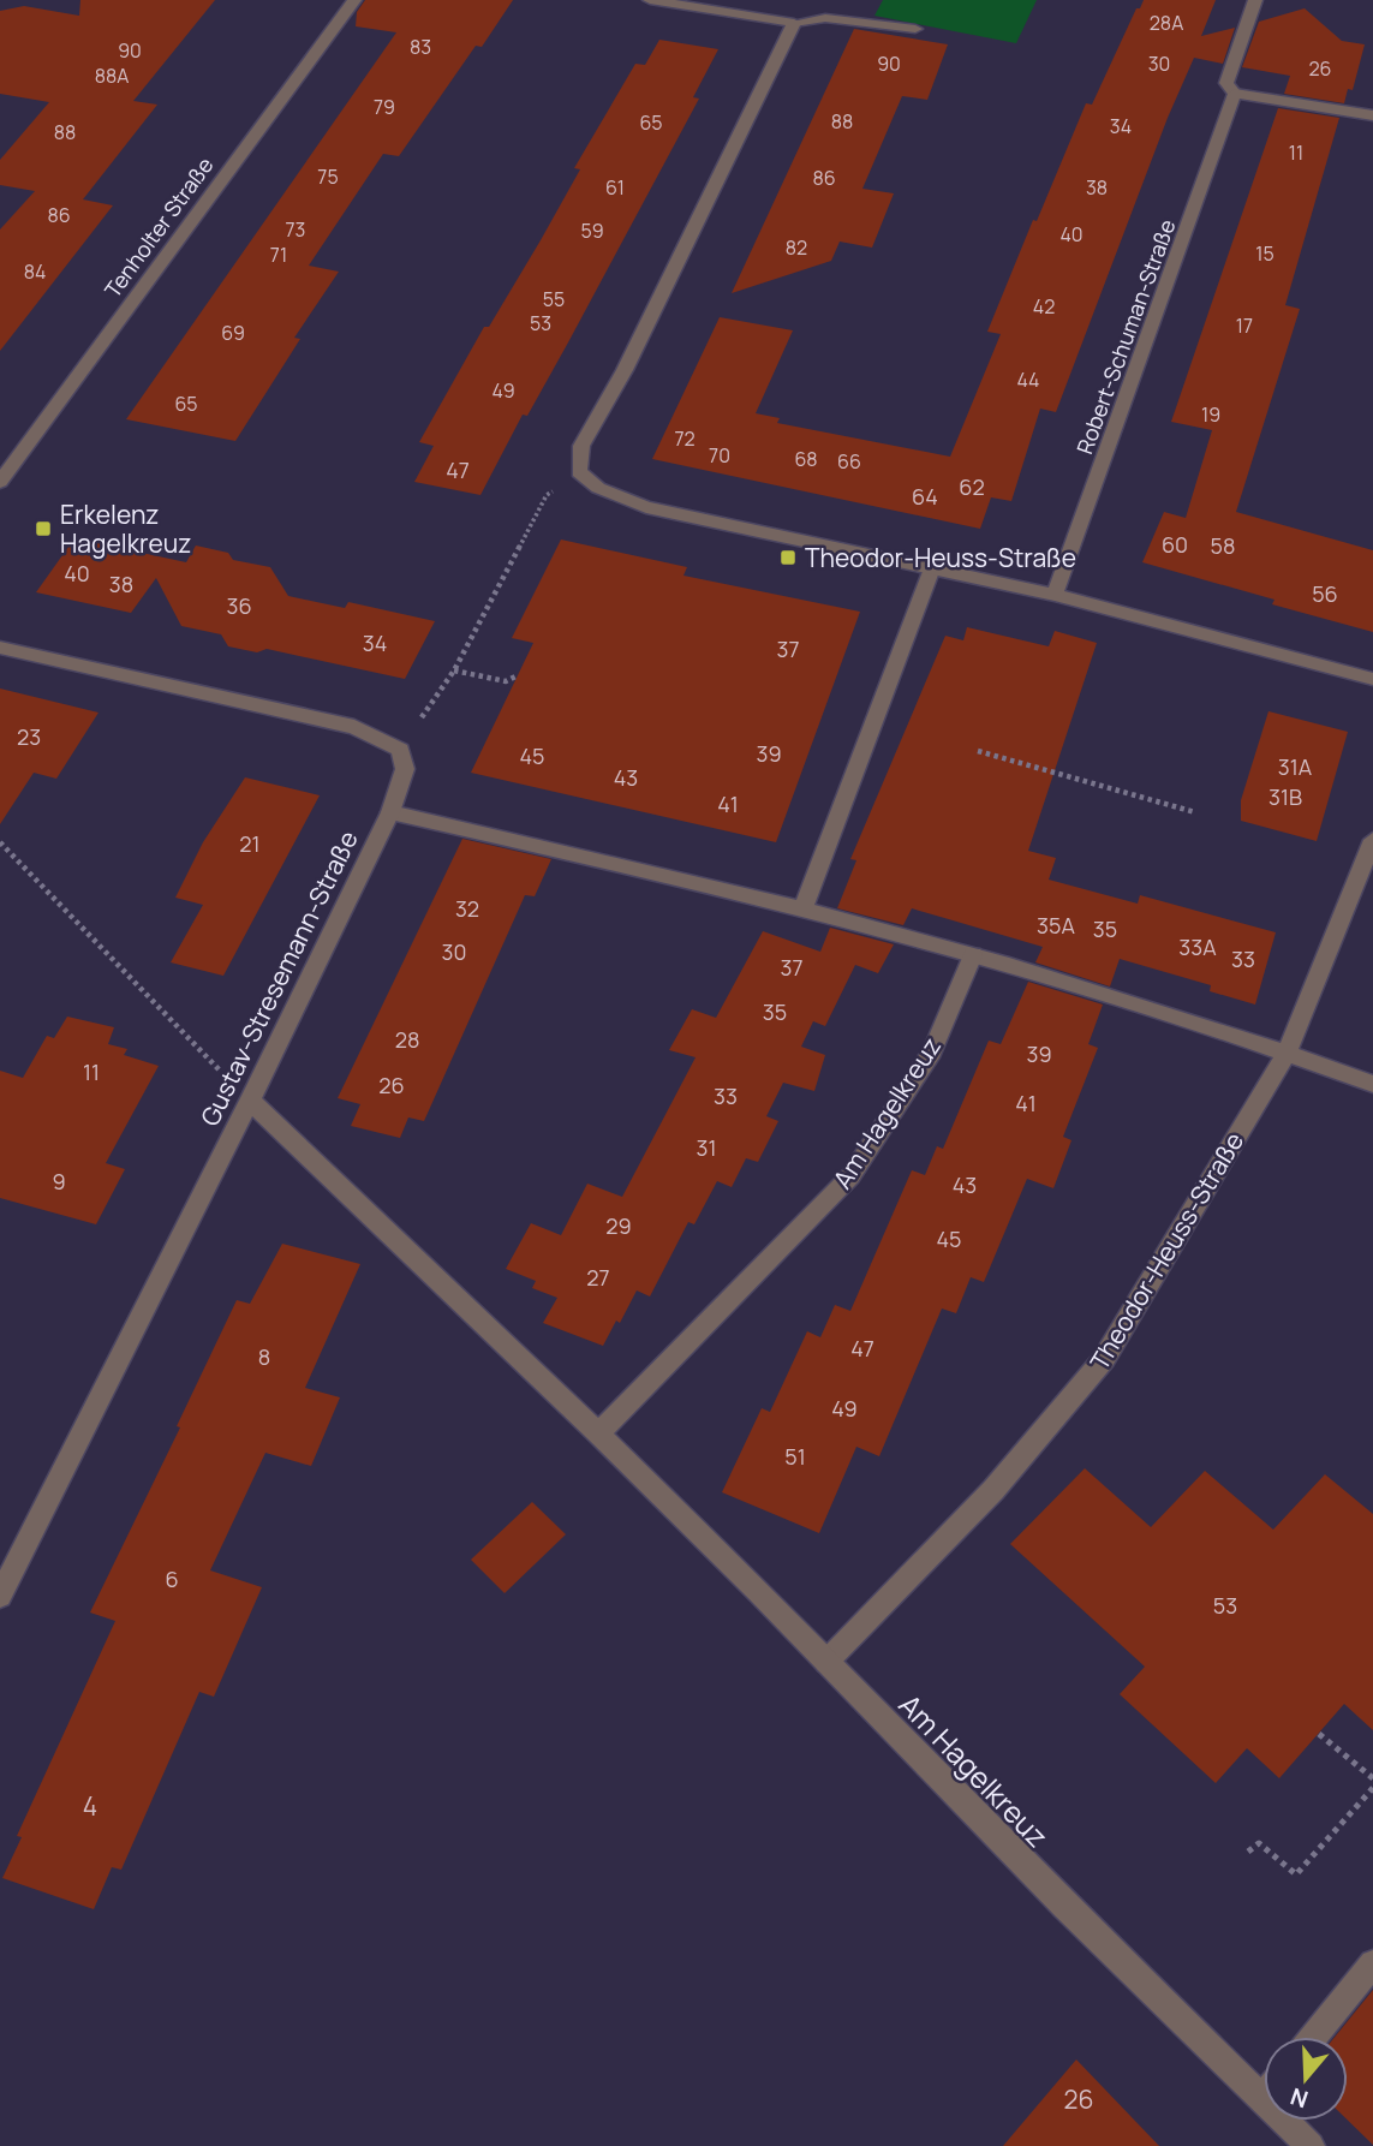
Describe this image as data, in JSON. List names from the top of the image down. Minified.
{"streets":{"street":["Tenholter Straße","Robert-Schuman-Straße","Gustav-Stresemann-Straße","Am Hagelkreuz","Theodor-Heuss-Straße"]},"crossings":[["Gustav-Stresemann-Straße","Am Hagelkreuz"],["Am Hagelkreuz","Theodor-Heuss-Straße"]],"places":{"transit":["Erkelenz Hagelkreuz","Theodor-Heuss-Straße"]},"house_numbers":["28A","83","90","90","30","26","88A","79","88","65","34","88","11","75","86","61","38","86","73","59","40","82","15","71","84","55","42","53","17","69","44","49","65","19","72","70","68","66","47","62","64","60","58","40","38","56","36","34","37","23","39","45","31A","43","31B","41","21","32","35A","35","33A","30","33","37","35","28","39","11","26","33","41","31","9","43","29","45","27","47","8","49","51","6","53","4","26"],"north":"bottom"}
